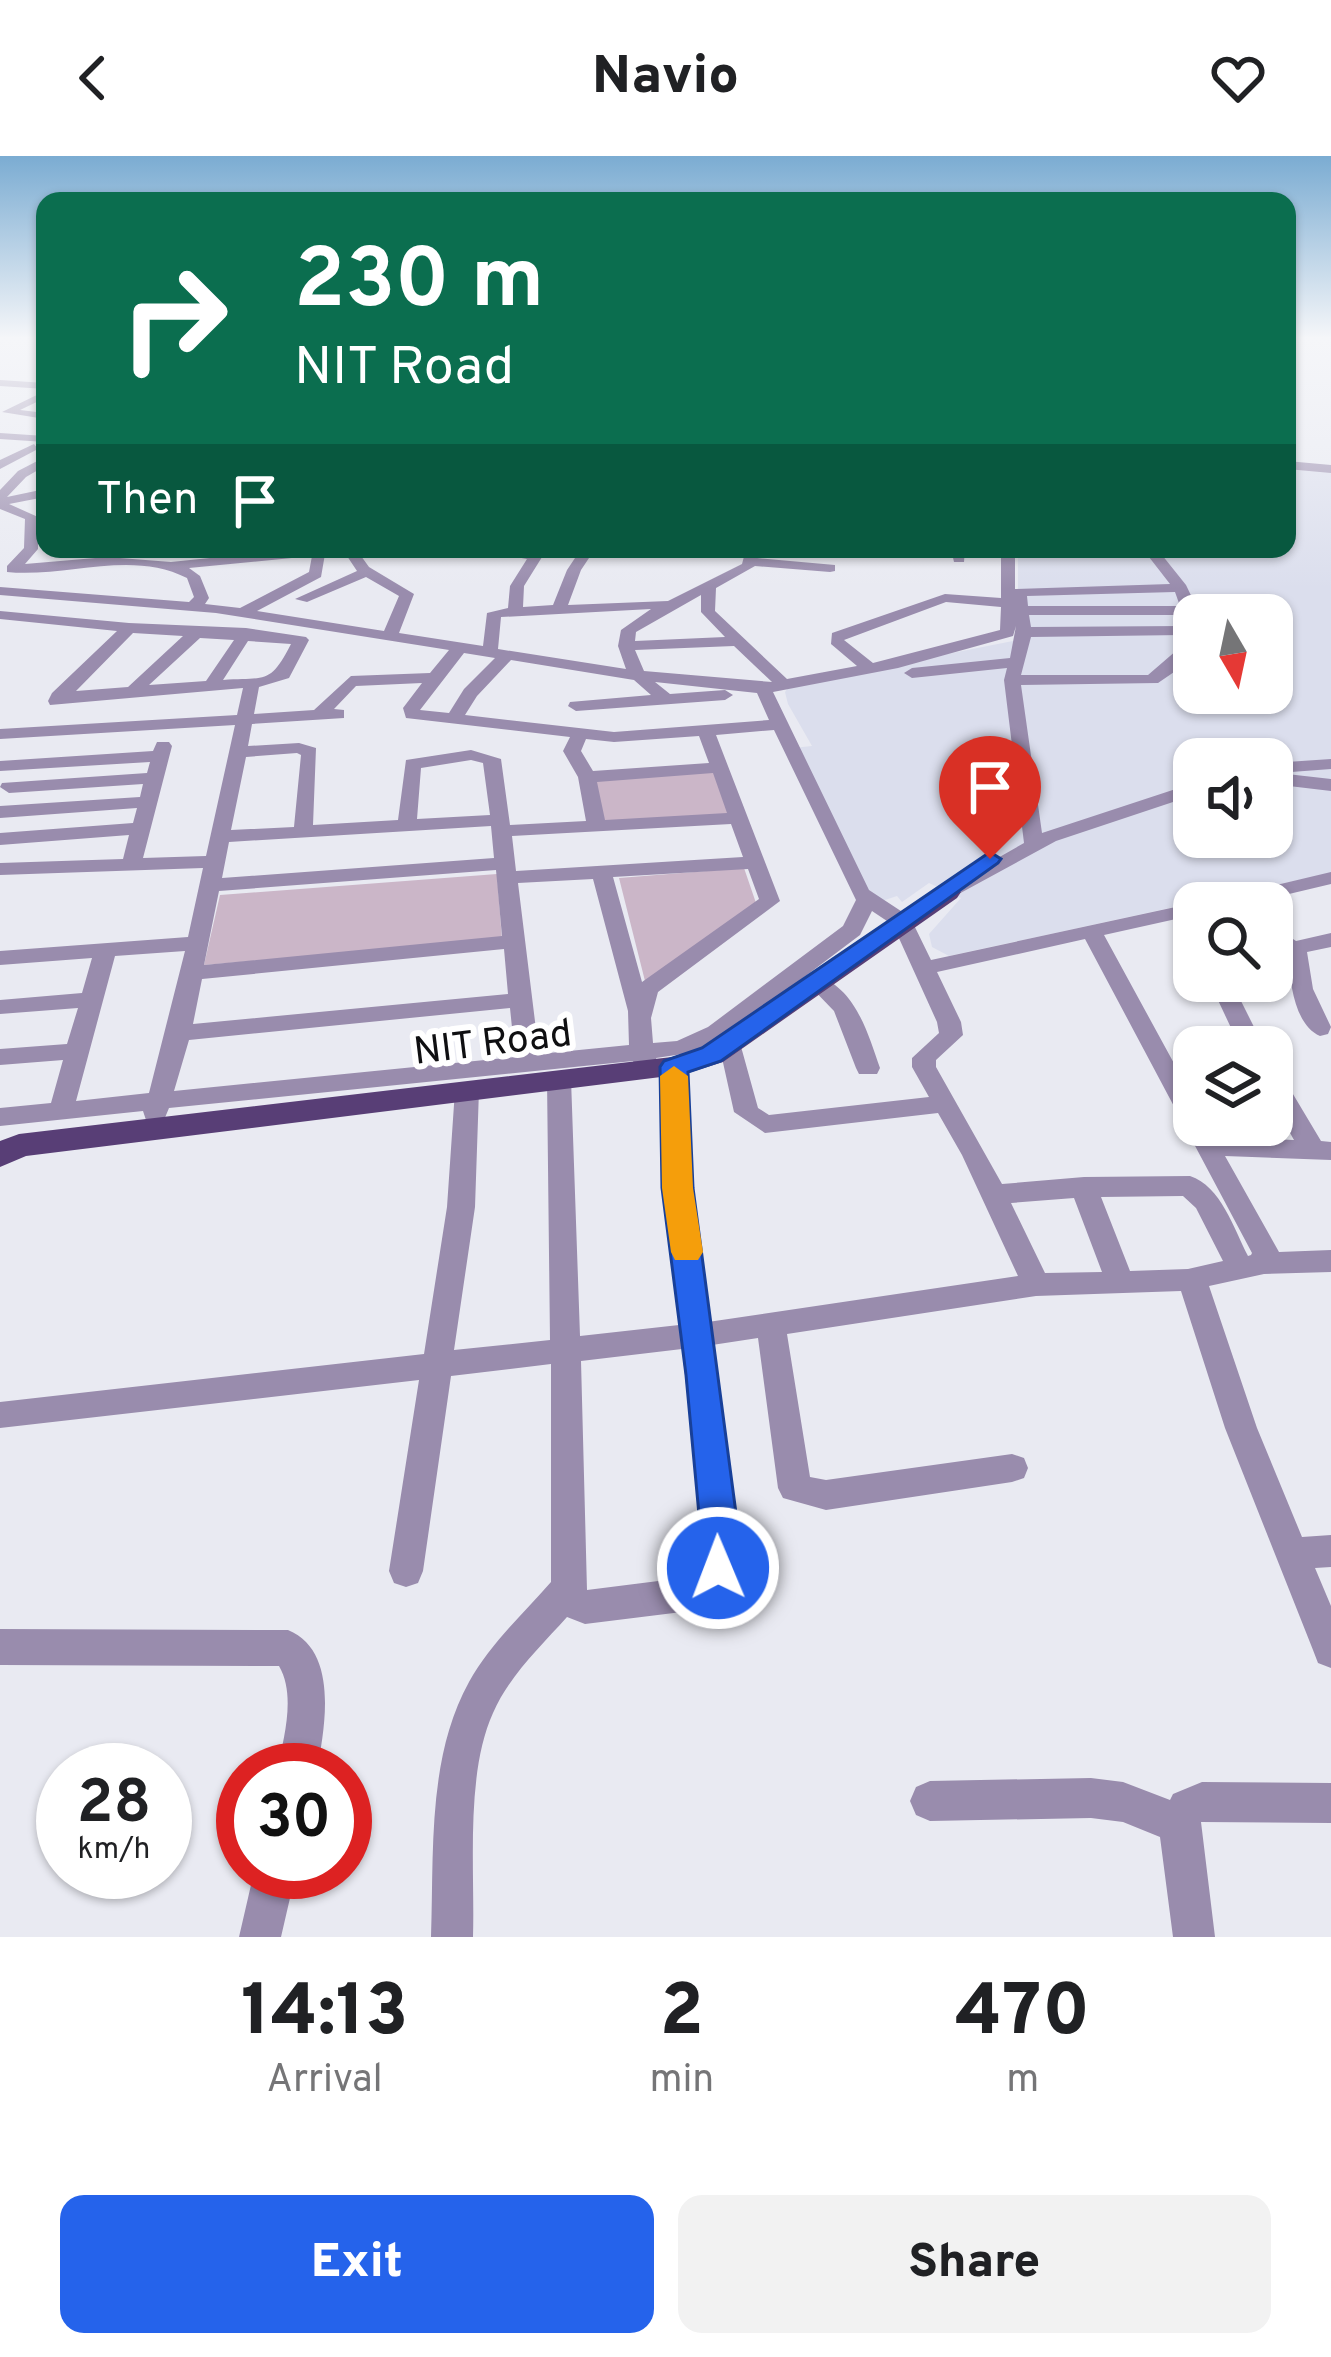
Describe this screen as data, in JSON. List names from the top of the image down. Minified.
{"streets":{"main road":["NIT Road"]},"north":"bottom","page":{"header":"Navio","turn":["230 m","NIT Road"],"then":"Then","speed":"28 km/h","limit":"30","eta":["14:13","Arrival","2","min","470","m"],"buttons":["Exit","Share"]}}
